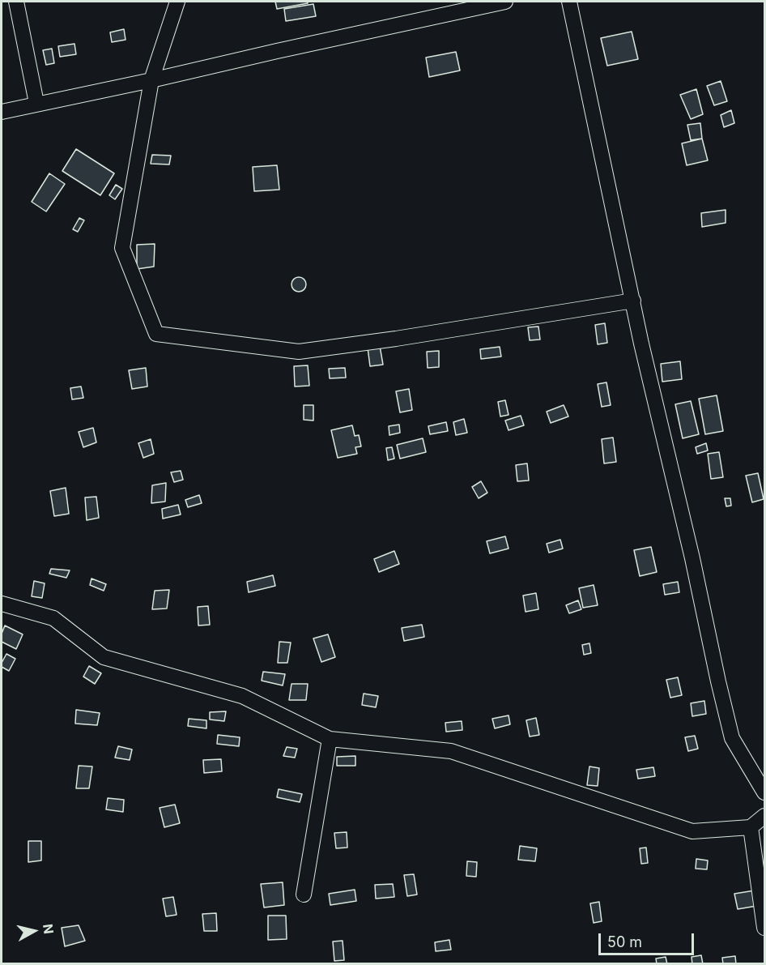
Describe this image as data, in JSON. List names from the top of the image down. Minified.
{"scale_bar":"50 m","north":"right"}
